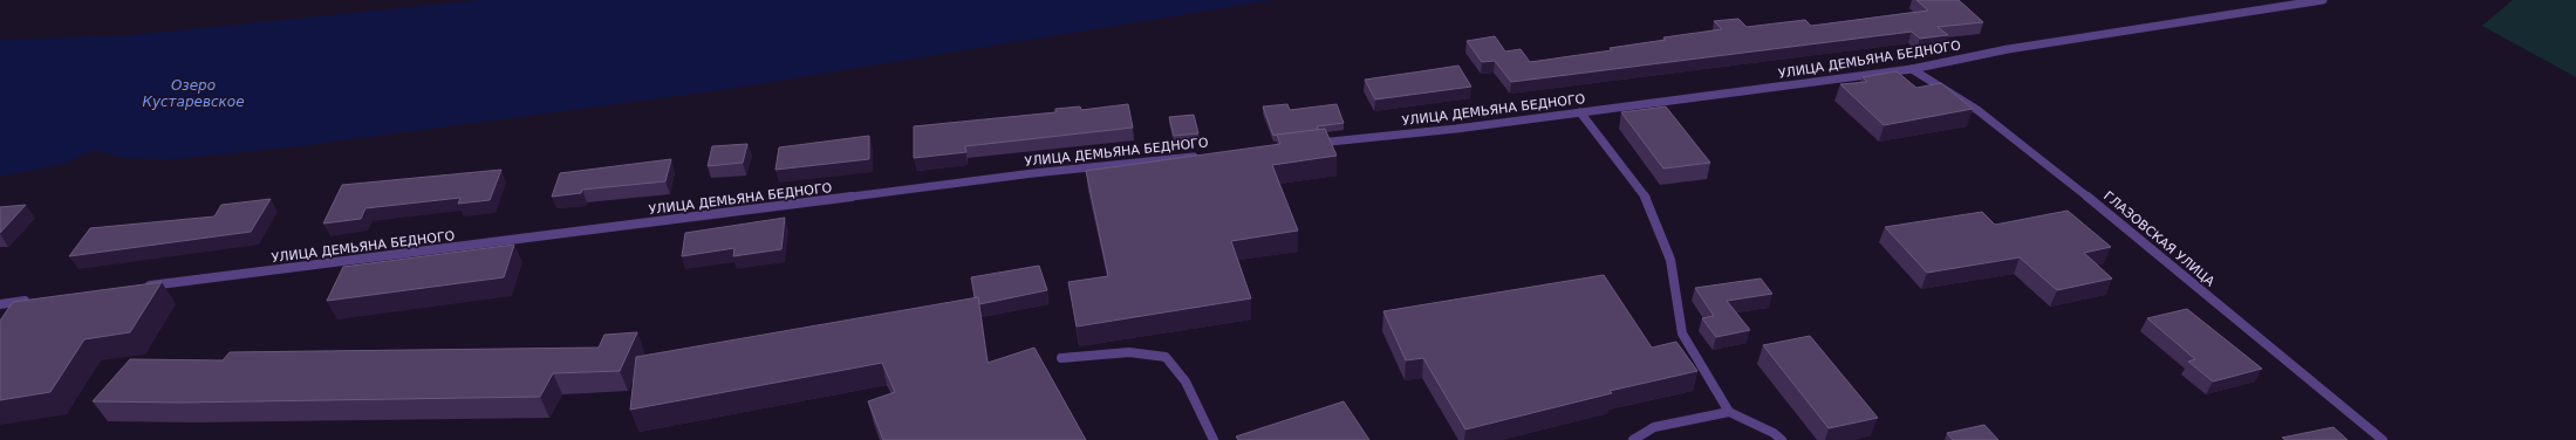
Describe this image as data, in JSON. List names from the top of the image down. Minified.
{"streets":{"street":["УЛИЦА ДЕМЬЯНА БЕДНОГО","ГЛАЗОВСКАЯ УЛИЦА"]},"crossings":[["УЛИЦА ДЕМЬЯНА БЕДНОГО","ГЛАЗОВСКАЯ УЛИЦА"]],"water":["Озеро Кустаревское"]}
